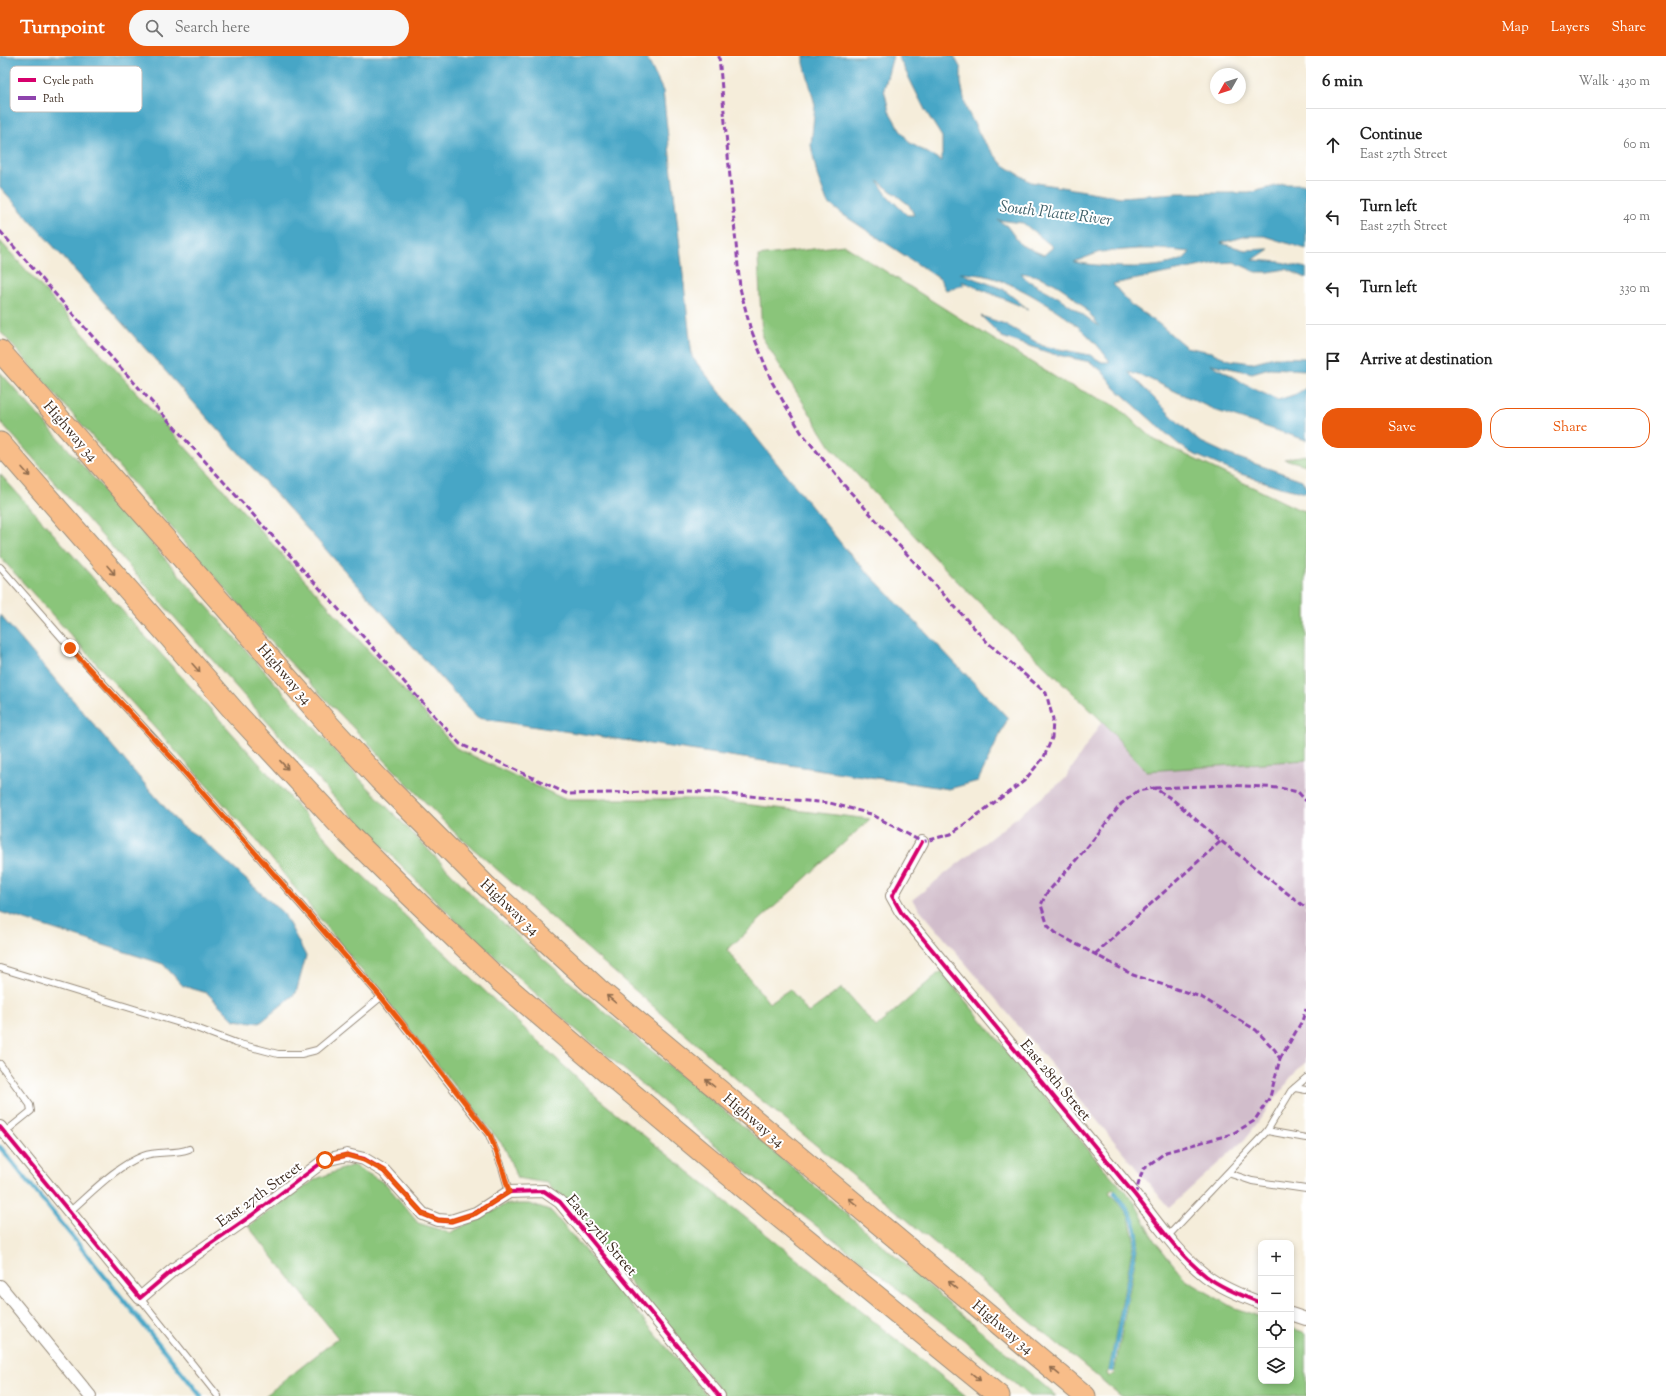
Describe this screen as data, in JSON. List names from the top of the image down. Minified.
{"streets":{"highway":["Highway 34"],"street":["East 28th Street","East 27th Street"]},"water":["South Platte River"],"legend":["Cycle path","Path"],"north":"bottom left","page":{"header":"Turnpoint","search":"Search here","nav":["Map","Layers","Share"],"heading":["6 min","Walk · 430 m"],"list":[["Continue","East 27th Street","60 m"],["Turn left","East 27th Street","40 m"],["Turn left","330 m"],"Arrive at destination"],"buttons":["Save","Share"],"map_buttons":["+","−"]}}
